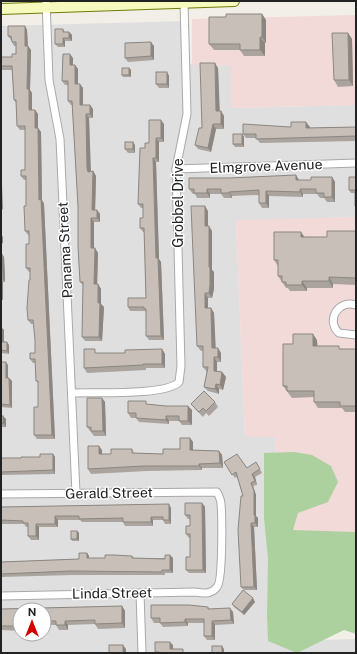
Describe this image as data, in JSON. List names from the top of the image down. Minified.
{"streets":{"street":["Elmgrove Avenue","Grobbel Drive","Panama Street","Gerald Street","Linda Street"]},"crossings":[["Elmgrove Avenue","Grobbel Drive"],["Grobbel Drive","Panama Street"],["Panama Street","Gerald Street"],["Gerald Street","Linda Street"]],"north":"top"}
